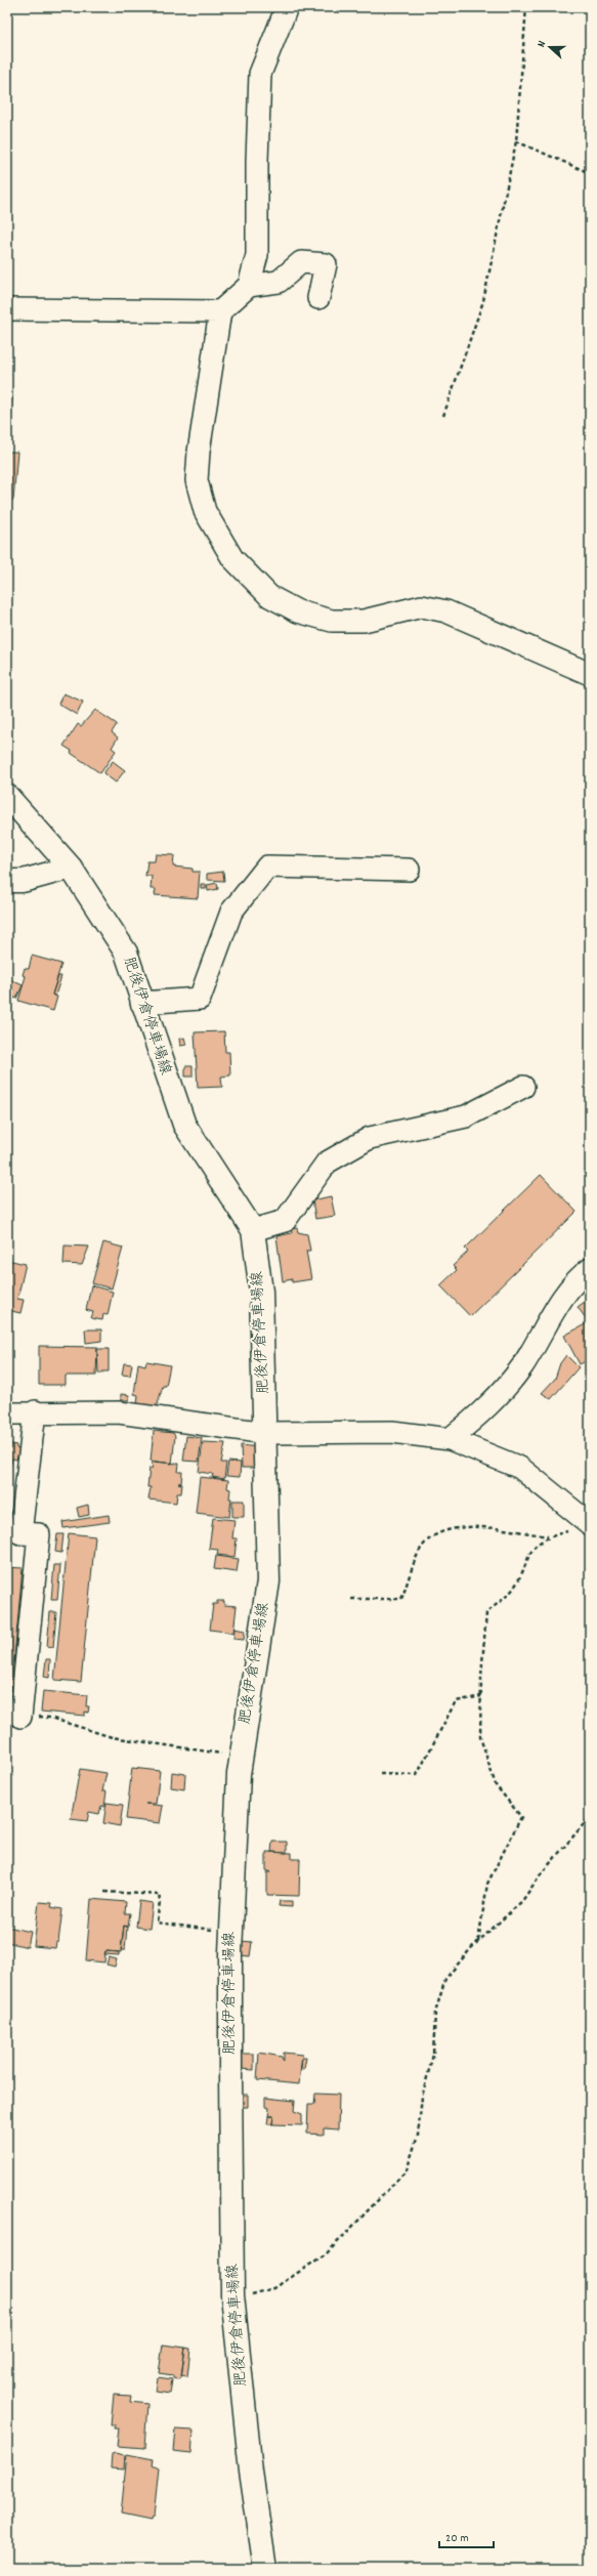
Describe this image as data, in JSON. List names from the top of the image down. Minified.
{"streets":{"main road":["肥後伊倉停車場線"]},"scale_bar":"20 m","north":"left"}
